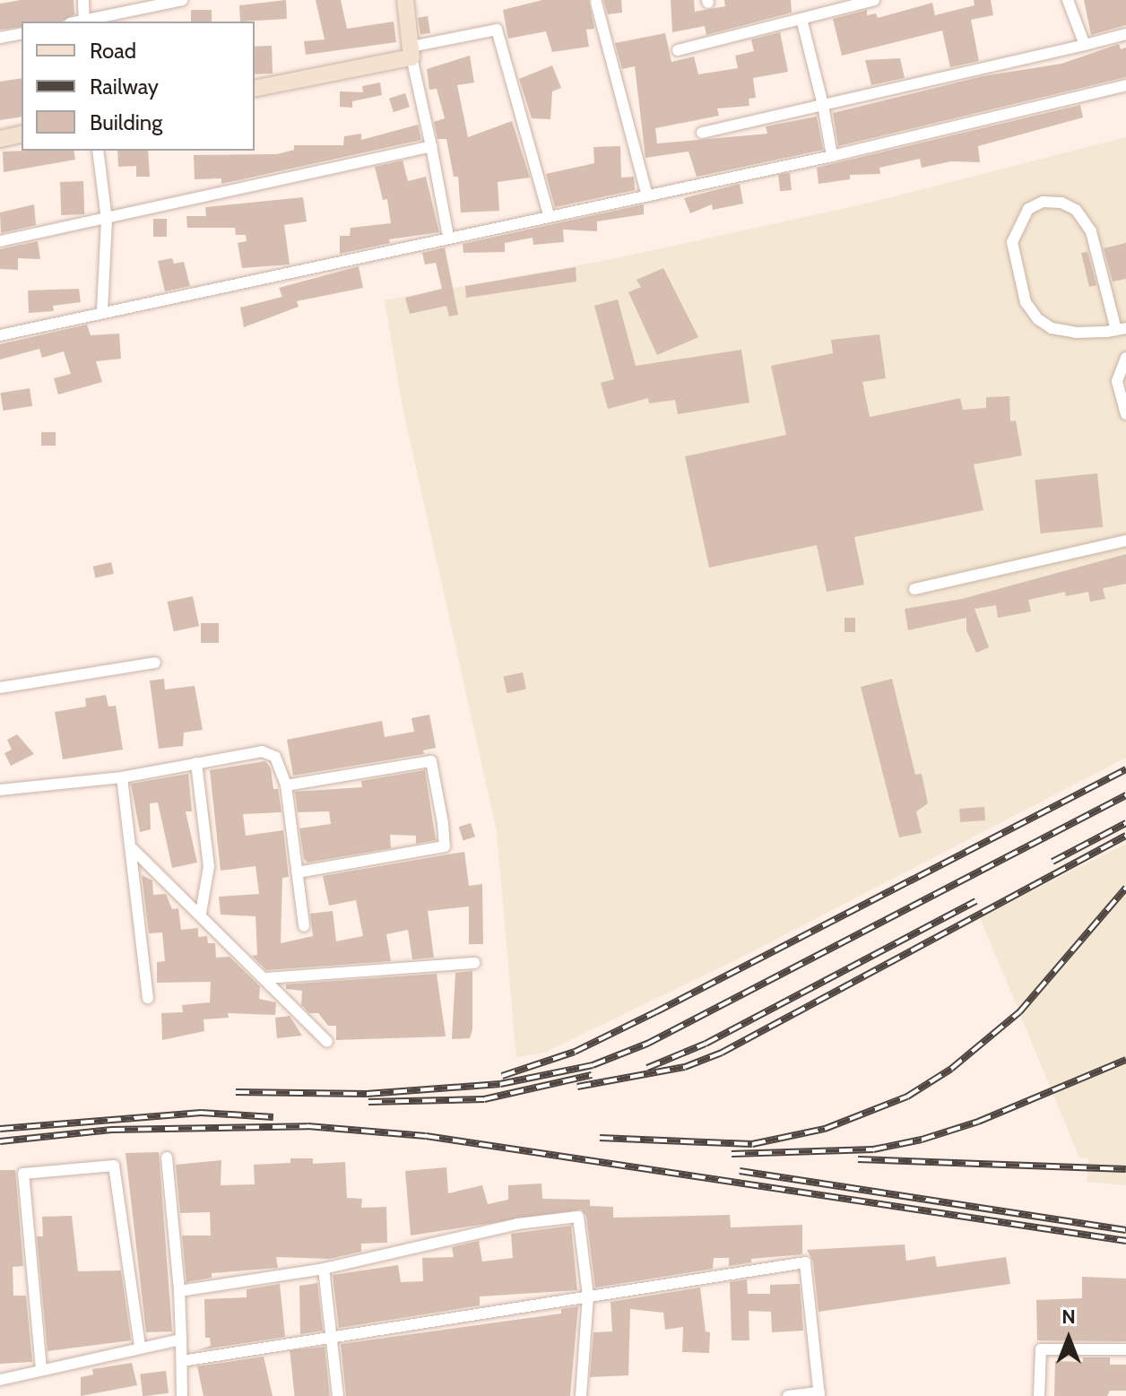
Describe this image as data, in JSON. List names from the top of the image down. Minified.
{"legend":["Road","Railway","Building"],"north":"top"}
